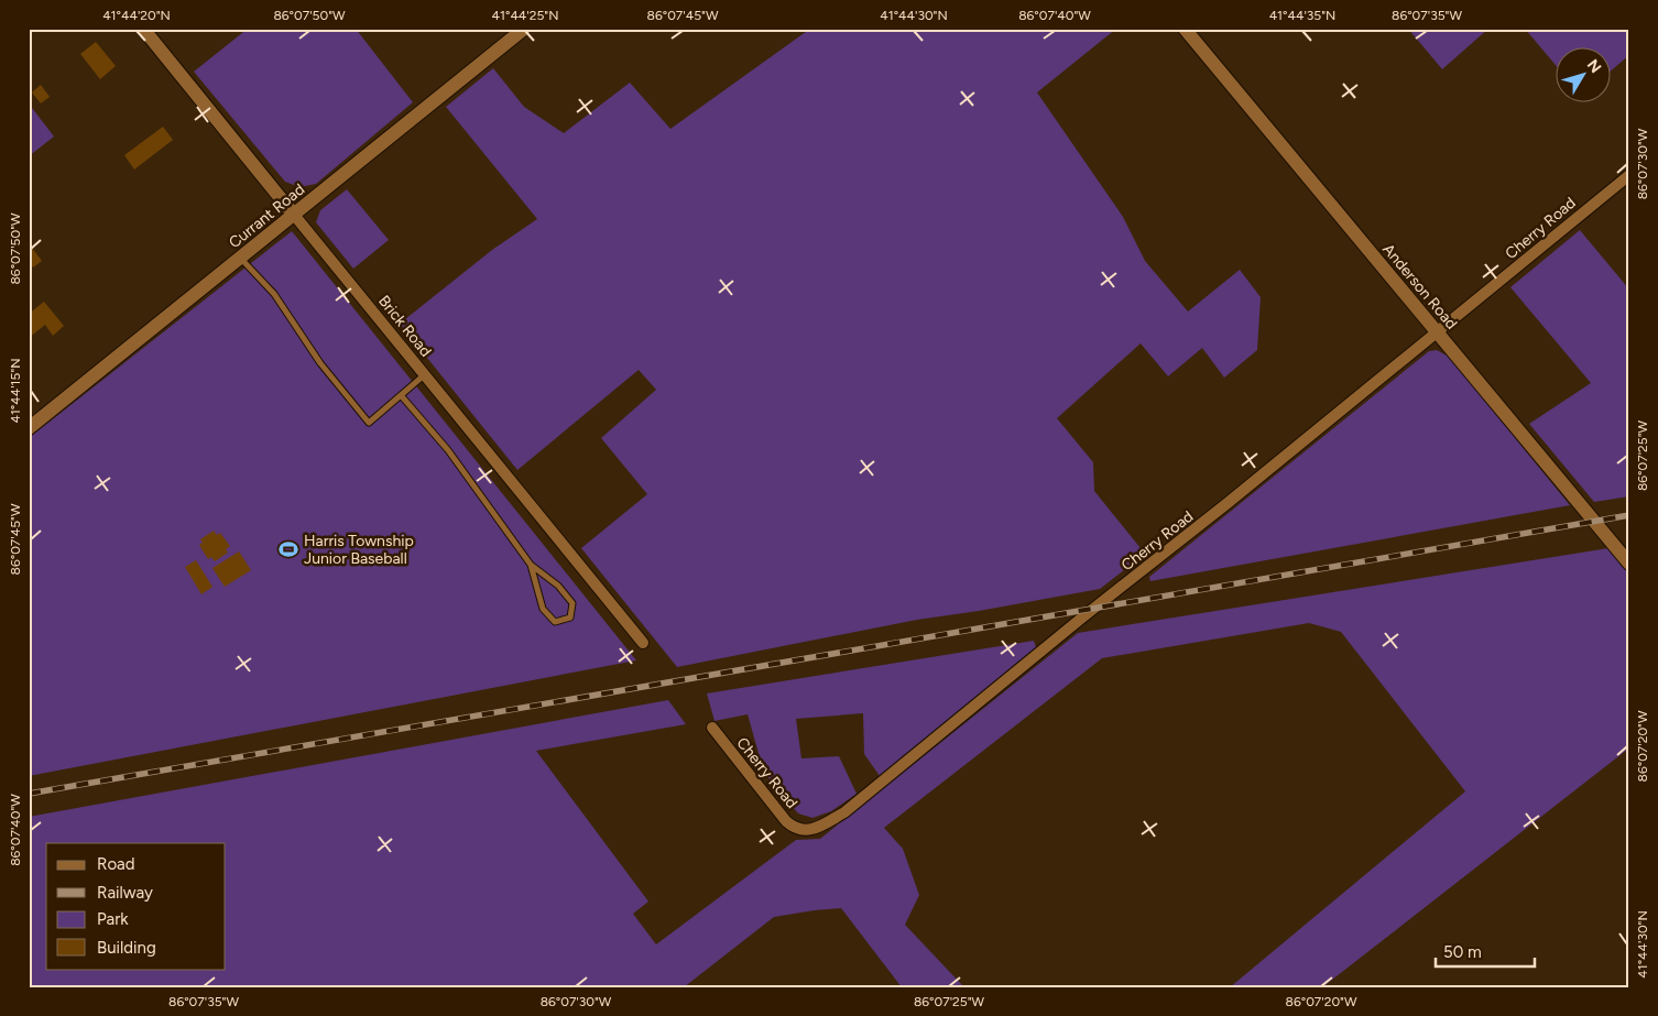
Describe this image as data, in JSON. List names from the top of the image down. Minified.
{"streets":{"street":["Currant Road","Cherry Road","Anderson Road","Brick Road"]},"crossings":[["Currant Road","Brick Road"],["Cherry Road","Anderson Road"]],"places":{"sports":["Harris Township Junior Baseball"]},"legend":["Road","Railway","Park","Building"],"scale_bar":"50 m","north":"top right","coordinates":["41°44'20\"N","86°07'50\"W","41°44'25\"N","86°07'45\"W","41°44'30\"N","86°07'40\"W","41°44'35\"N","86°07'35\"W","86°07'30\"W","41°44'15\"N","86°07'25\"W","86°07'20\"W"]}
